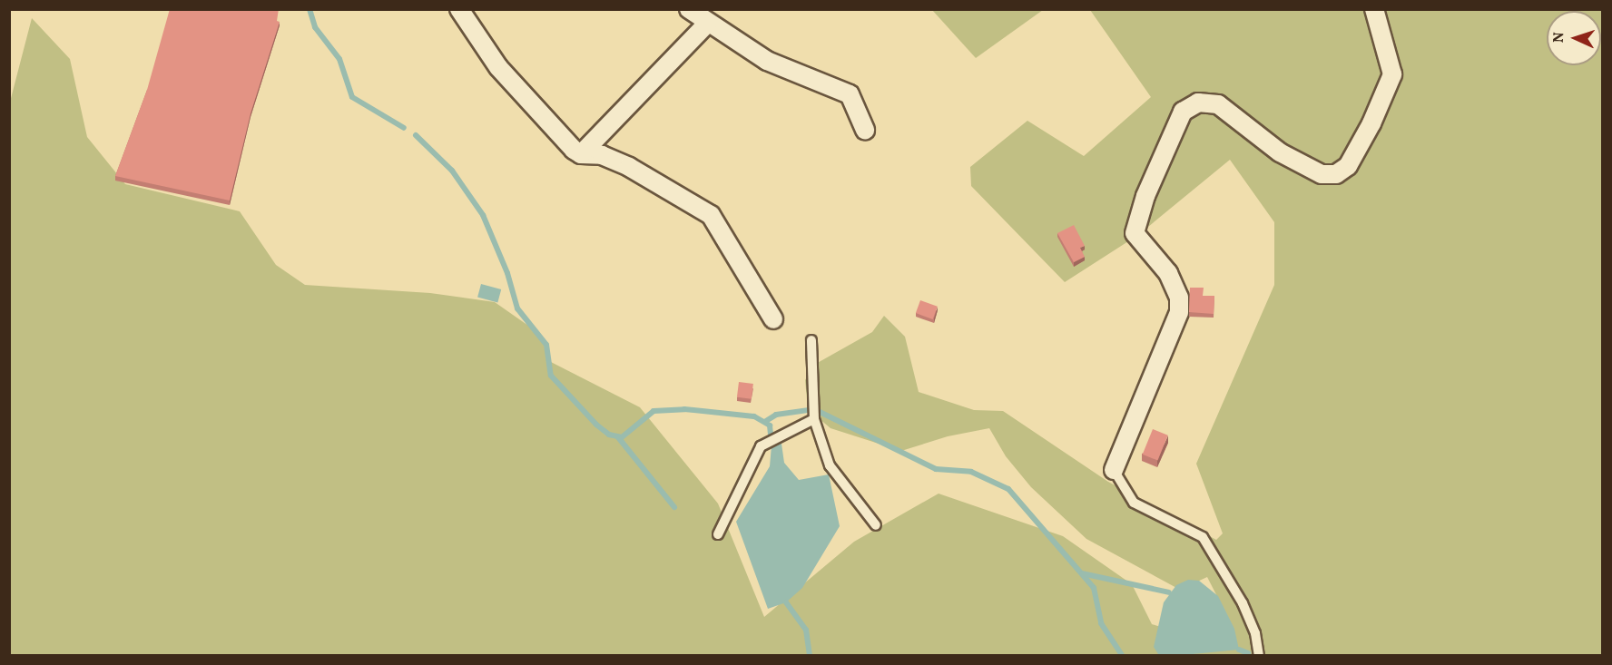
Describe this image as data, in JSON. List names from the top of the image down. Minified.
{"north":"left"}
